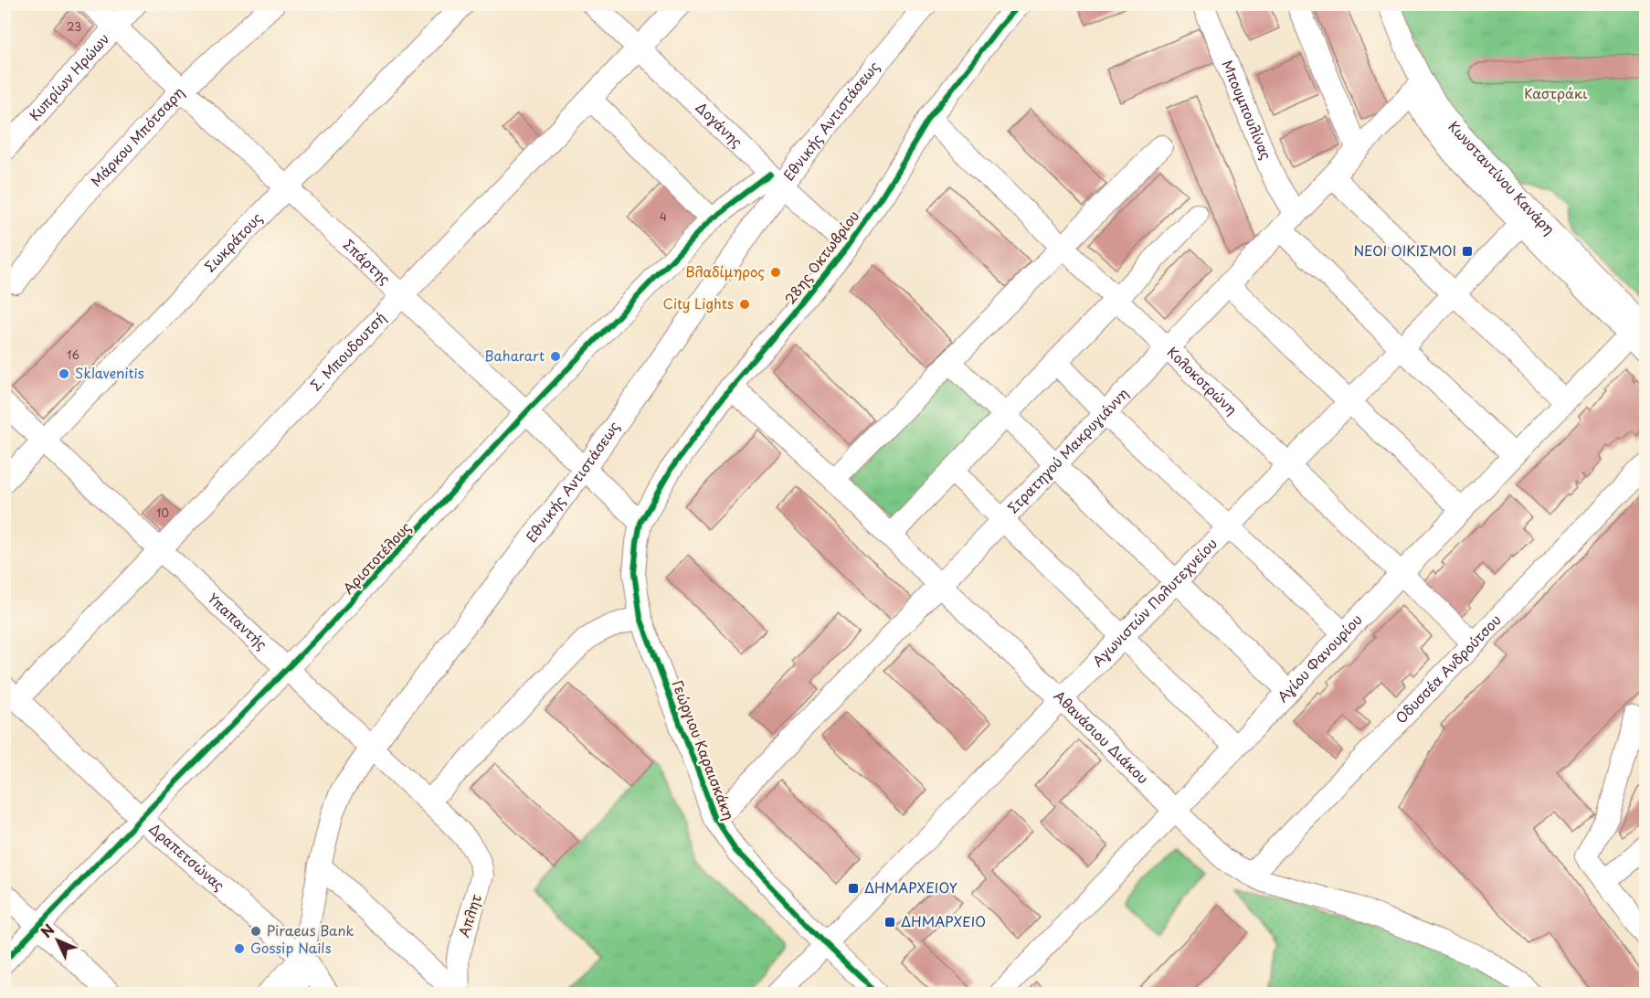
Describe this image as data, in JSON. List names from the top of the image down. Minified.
{"streets":{"street":["Κυπρίων Ηρώων","Μπουμπουλίνας","Εθνικής Αντιστάσεως","Δογάνης","Μάρκου Μπότσαρη","Κωνσταντίνου Κανάρη","Σωκράτους","28ης Οκτωβρίου","Σπάρτης","Σ. Μπουδουτσή","Κολοκοτρώνη","Στρατηγού Μακρυγιάννη","Αριστοτέλους","Αγωνιστών Πολυτεχνείου","Υπαπαντής","Αγίου Φανουρίου","Οδυσσέα Ανδρούτσου","Αθανάσιου Διάκου","Γεώργιου Καραισκάκη","Δραπετσώνας","Απλητ"]},"crossings":[["Κυπρίων Ηρώων","Σπάρτης"],["Μπουμπουλίνας","Στρατηγού Μακρυγιάννη"],["Μπουμπουλίνας","Αγωνιστών Πολυτεχνείου"],["Μπουμπουλίνας","Αγίου Φανουρίου"],["Εθνικής Αντιστάσεως","Δογάνης"],["Εθνικής Αντιστάσεως","Σπάρτης"],["Εθνικής Αντιστάσεως","Αριστοτέλους"],["Εθνικής Αντιστάσεως","Υπαπαντής"],["Εθνικής Αντιστάσεως","Δραπετσώνας"],["Δογάνης","28ης Οκτωβρίου"],["Δογάνης","Σ. Μπουδουτσή"],["Δογάνης","Αριστοτέλους"],["Μάρκου Μπότσαρη","Σπάρτης"],["Κωνσταντίνου Κανάρη","Στρατηγού Μακρυγιάννη"],["Κωνσταντίνου Κανάρη","Αγωνιστών Πολυτεχνείου"],["Κωνσταντίνου Κανάρη","Αγίου Φανουρίου"],["Σωκράτους","Σπάρτης"],["Σωκράτους","Υπαπαντής"],["28ης Οκτωβρίου","Σπάρτης"],["28ης Οκτωβρίου","Κολοκοτρώνη"],["28ης Οκτωβρίου","Αθανάσιου Διάκου"],["28ης Οκτωβρίου","Γεώργιου Καραισκάκη"],["Σπάρτης","Σ. Μπουδουτσή"],["Σπάρτης","Αριστοτέλους"],["Σπάρτης","Γεώργιου Καραισκάκη"],["Σ. Μπουδουτσή","Υπαπαντής"],["Σ. Μπουδουτσή","Δραπετσώνας"],["Κολοκοτρώνη","Στρατηγού Μακρυγιάννη"],["Κολοκοτρώνη","Αγωνιστών Πολυτεχνείου"],["Κολοκοτρώνη","Αγίου Φανουρίου"],["Κολοκοτρώνη","Οδυσσέα Ανδρούτσου"],["Στρατηγού Μακρυγιάννη","Αθανάσιου Διάκου"],["Στρατηγού Μακρυγιάννη","Γεώργιου Καραισκάκη"],["Αριστοτέλους","Υπαπαντής"],["Αριστοτέλους","Δραπετσώνας"],["Αγωνιστών Πολυτεχνείου","Αθανάσιου Διάκου"],["Αγωνιστών Πολυτεχνείου","Γεώργιου Καραισκάκη"],["Υπαπαντής","Απλητ"],["Αγίου Φανουρίου","Αθανάσιου Διάκου"],["Οδυσσέα Ανδρούτσου","Αθανάσιου Διάκου"]],"parks":["Καστράκι"],"places":{"transit":["ΝΕΟΙ ΟΙΚΙΣΜΟΙ","ΔΗΜΑΡΧΕΙΟΥ","ΔΗΜΑΡΧΕΙΟ"],"other":["Βλαδίμηρος","City Lights","Baharart","Sklavenitis","Piraeus Bank","Gossip Nails"]},"house_numbers":["23","4","16","10"],"north":"top left"}
